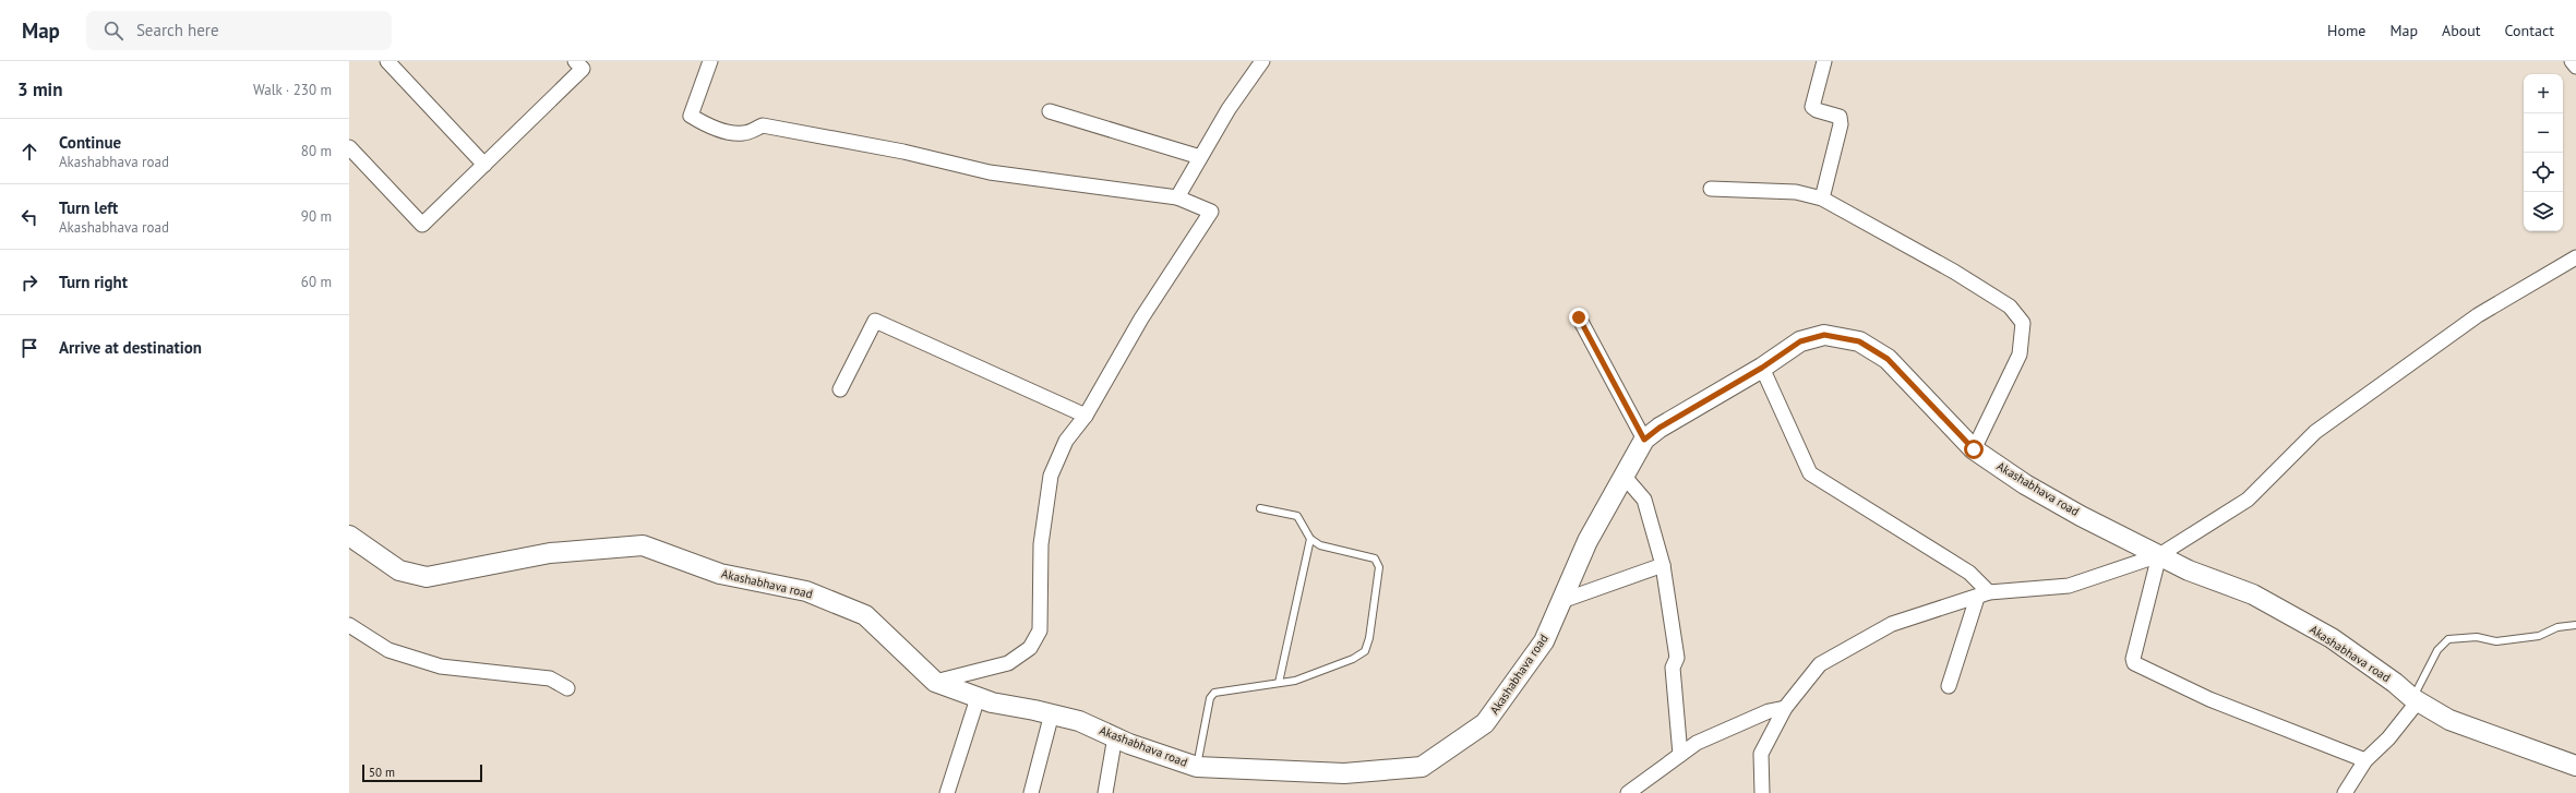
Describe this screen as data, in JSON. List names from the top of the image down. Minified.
{"streets":{"street":["Akashabhava road"]},"scale_bar":"50 m","page":{"header":"Map","search":"Search here","nav":["Home","Map","About","Contact"],"heading":["3 min","Walk · 230 m"],"map_buttons":["+","−"],"list":[["Continue","Akashabhava road","80 m"],["Turn left","Akashabhava road","90 m"],["Turn right","60 m"],"Arrive at destination"],"scale":"50 m"}}
